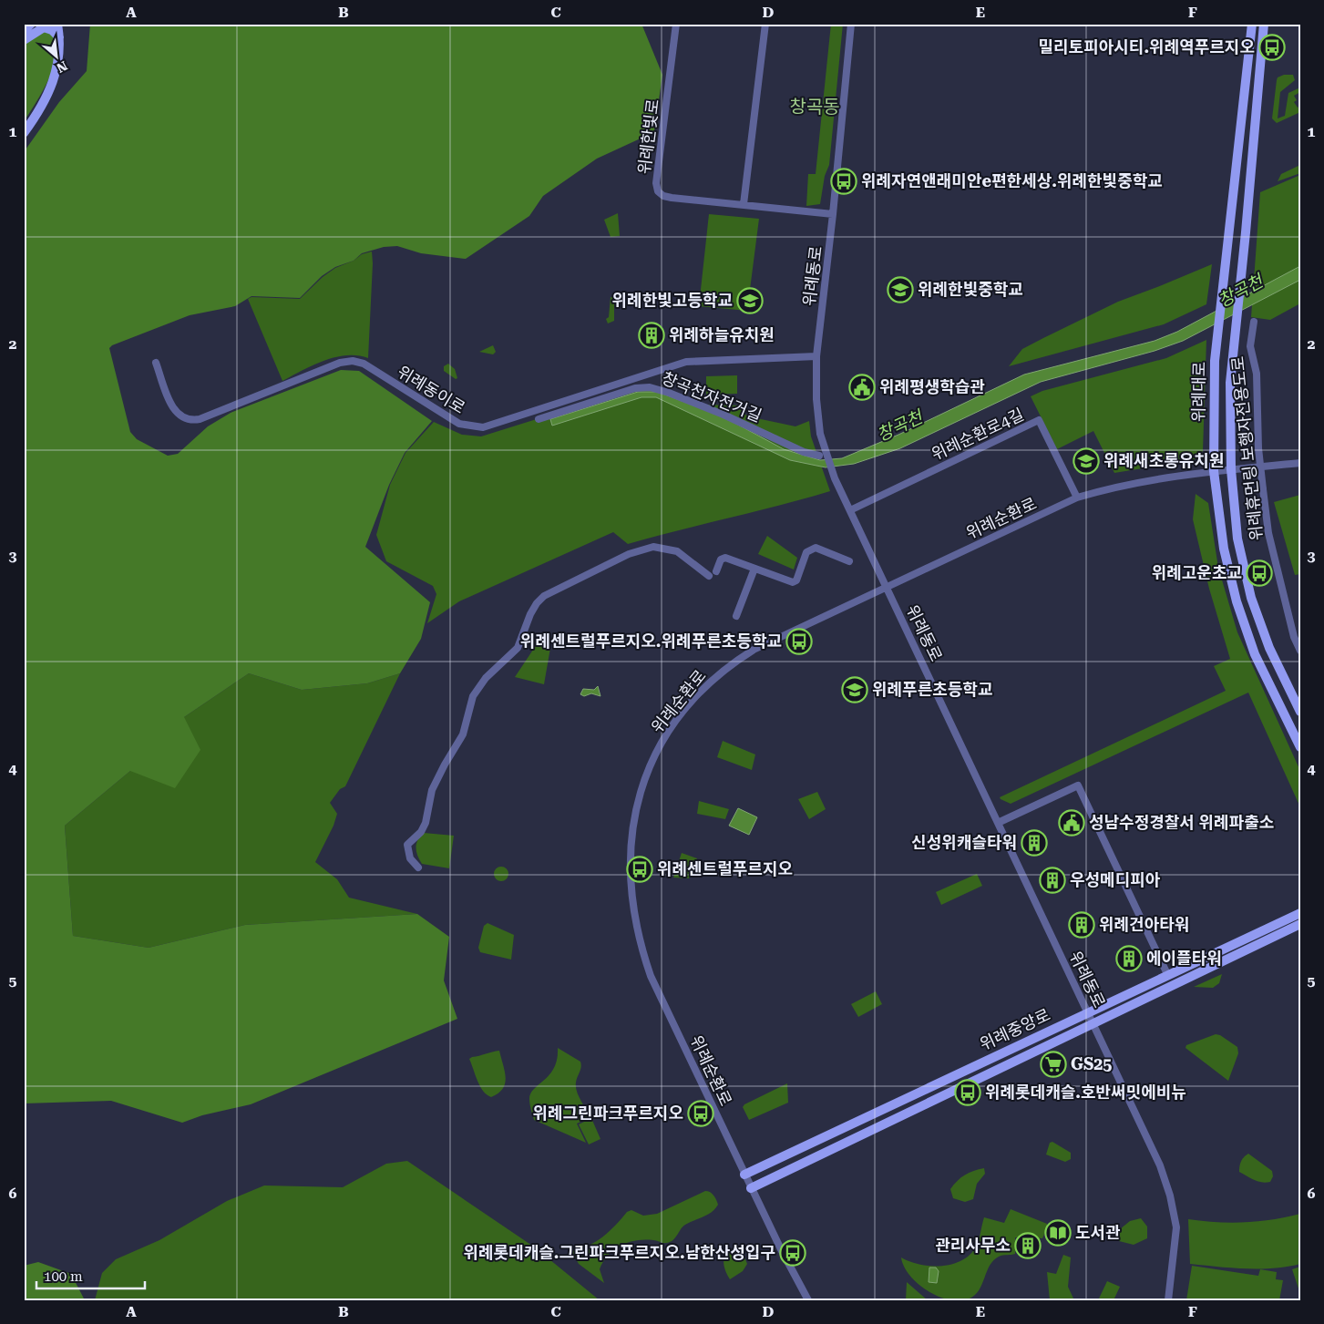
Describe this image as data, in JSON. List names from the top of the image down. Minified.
{"streets":{"main road":["위례대로","위례중앙로"],"street":["위례한빛로","위례동로","위례동이로","창곡천자전거길","위례순환로4길","위례휴먼링 보행자전용도로","위례순환로"]},"crossings":[["위례한빛로","위례동로"],["위례동로","위례동이로"],["위례동로","위례순환로4길"],["위례동로","위례순환로"],["위례동로","위례중앙로"],["위례대로","위례순환로"],["위례순환로4길","위례순환로"],["위례순환로","위례중앙로"]],"districts":["창곡동"],"water":["창곡천"],"places":{"bus stop":["밀리토피아시티.위례역푸르지오","위례자연앤래미안e편한세상.위례한빛중학교","위례고운초교","위례센트럴푸르지오.위례푸른초등학교","위례센트럴푸르지오","위례롯데캐슬.호반써밋에비뉴","위례그린파크푸르지오","위례롯데캐슬.그린파크푸르지오.남한산성입구"],"school or university":["위례한빛중학교","위례한빛고등학교","위례새초롱유치원","위례푸른초등학교"],"building":["위례하늘유치원","신성위캐슬타워","우성메디피아","위례건아타워","에이플타워","관리사무소"],"public building":["위례평생학습관","성남수정경찰서 위례파출소"],"supermarket":["GS25"],"library":["도서관"]},"scale_bar":"100 m","north":"bottom right","grid":{"columns":["A","B","C","D","E","F"],"rows":["1","2","3","4","5","6"]}}
